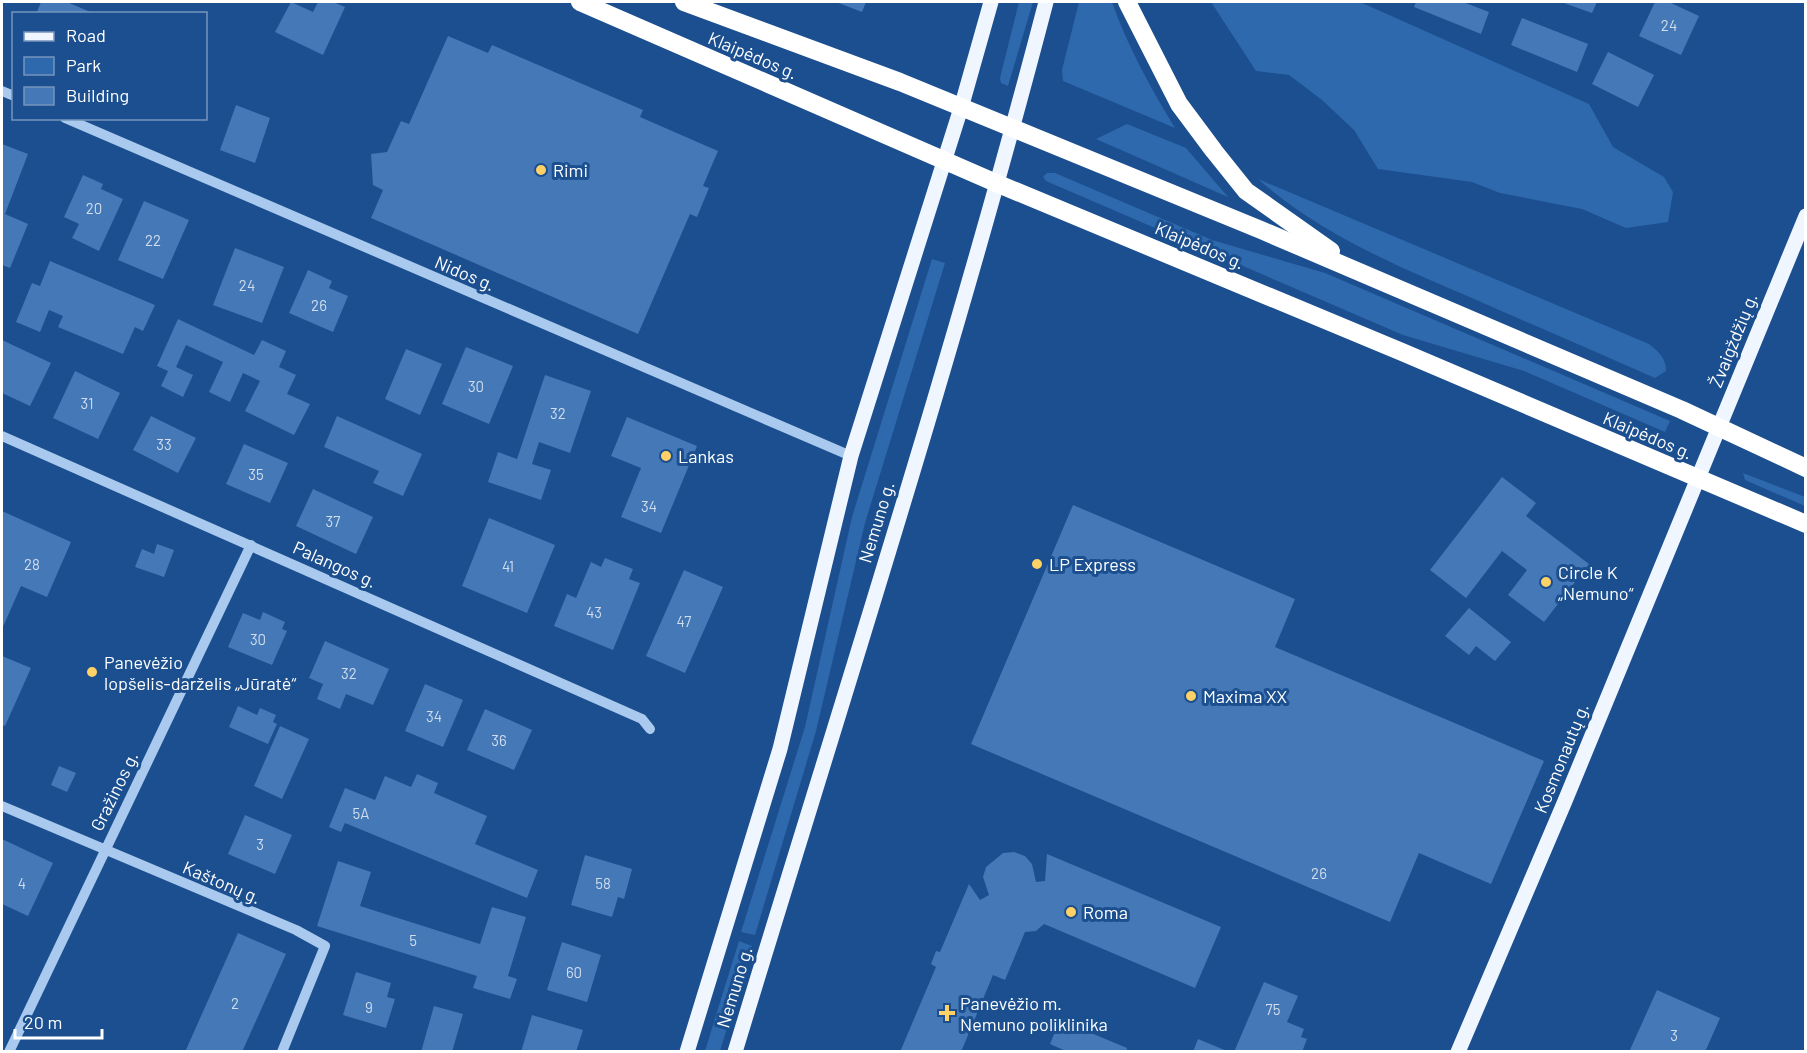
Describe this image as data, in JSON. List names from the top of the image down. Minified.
{"streets":{"highway":["Klaipėdos g."],"main road":["Žvaigždžių g.","Nemuno g.","Kosmonautų g."],"street":["Nidos g.","Palangos g.","Gražinos g.","Kaštonų g."]},"crossings":[["Klaipėdos g.","Žvaigždžių g."],["Klaipėdos g.","Nemuno g."],["Klaipėdos g.","Kosmonautų g."],["Nidos g.","Nemuno g."],["Žvaigždžių g.","Kosmonautų g."],["Palangos g.","Gražinos g."],["Gražinos g.","Kaštonų g."]],"places":{"other":["Rimi","Lankas","LP Express","Circle K „Nemuno“","Panevėžio lopšelis-darželis „Jūratė“","Maxima XX","Roma"],"health":["Panevėžio m. Nemuno poliklinika"]},"house_numbers":["24","20","22","24","26","30","31","32","33","35","34","37","28","41","43","47","30","32","34","36","5A","3","26","4","58","5","60","2","9","75","3"],"legend":["Road","Park","Building"],"scale_bar":"20 m"}
